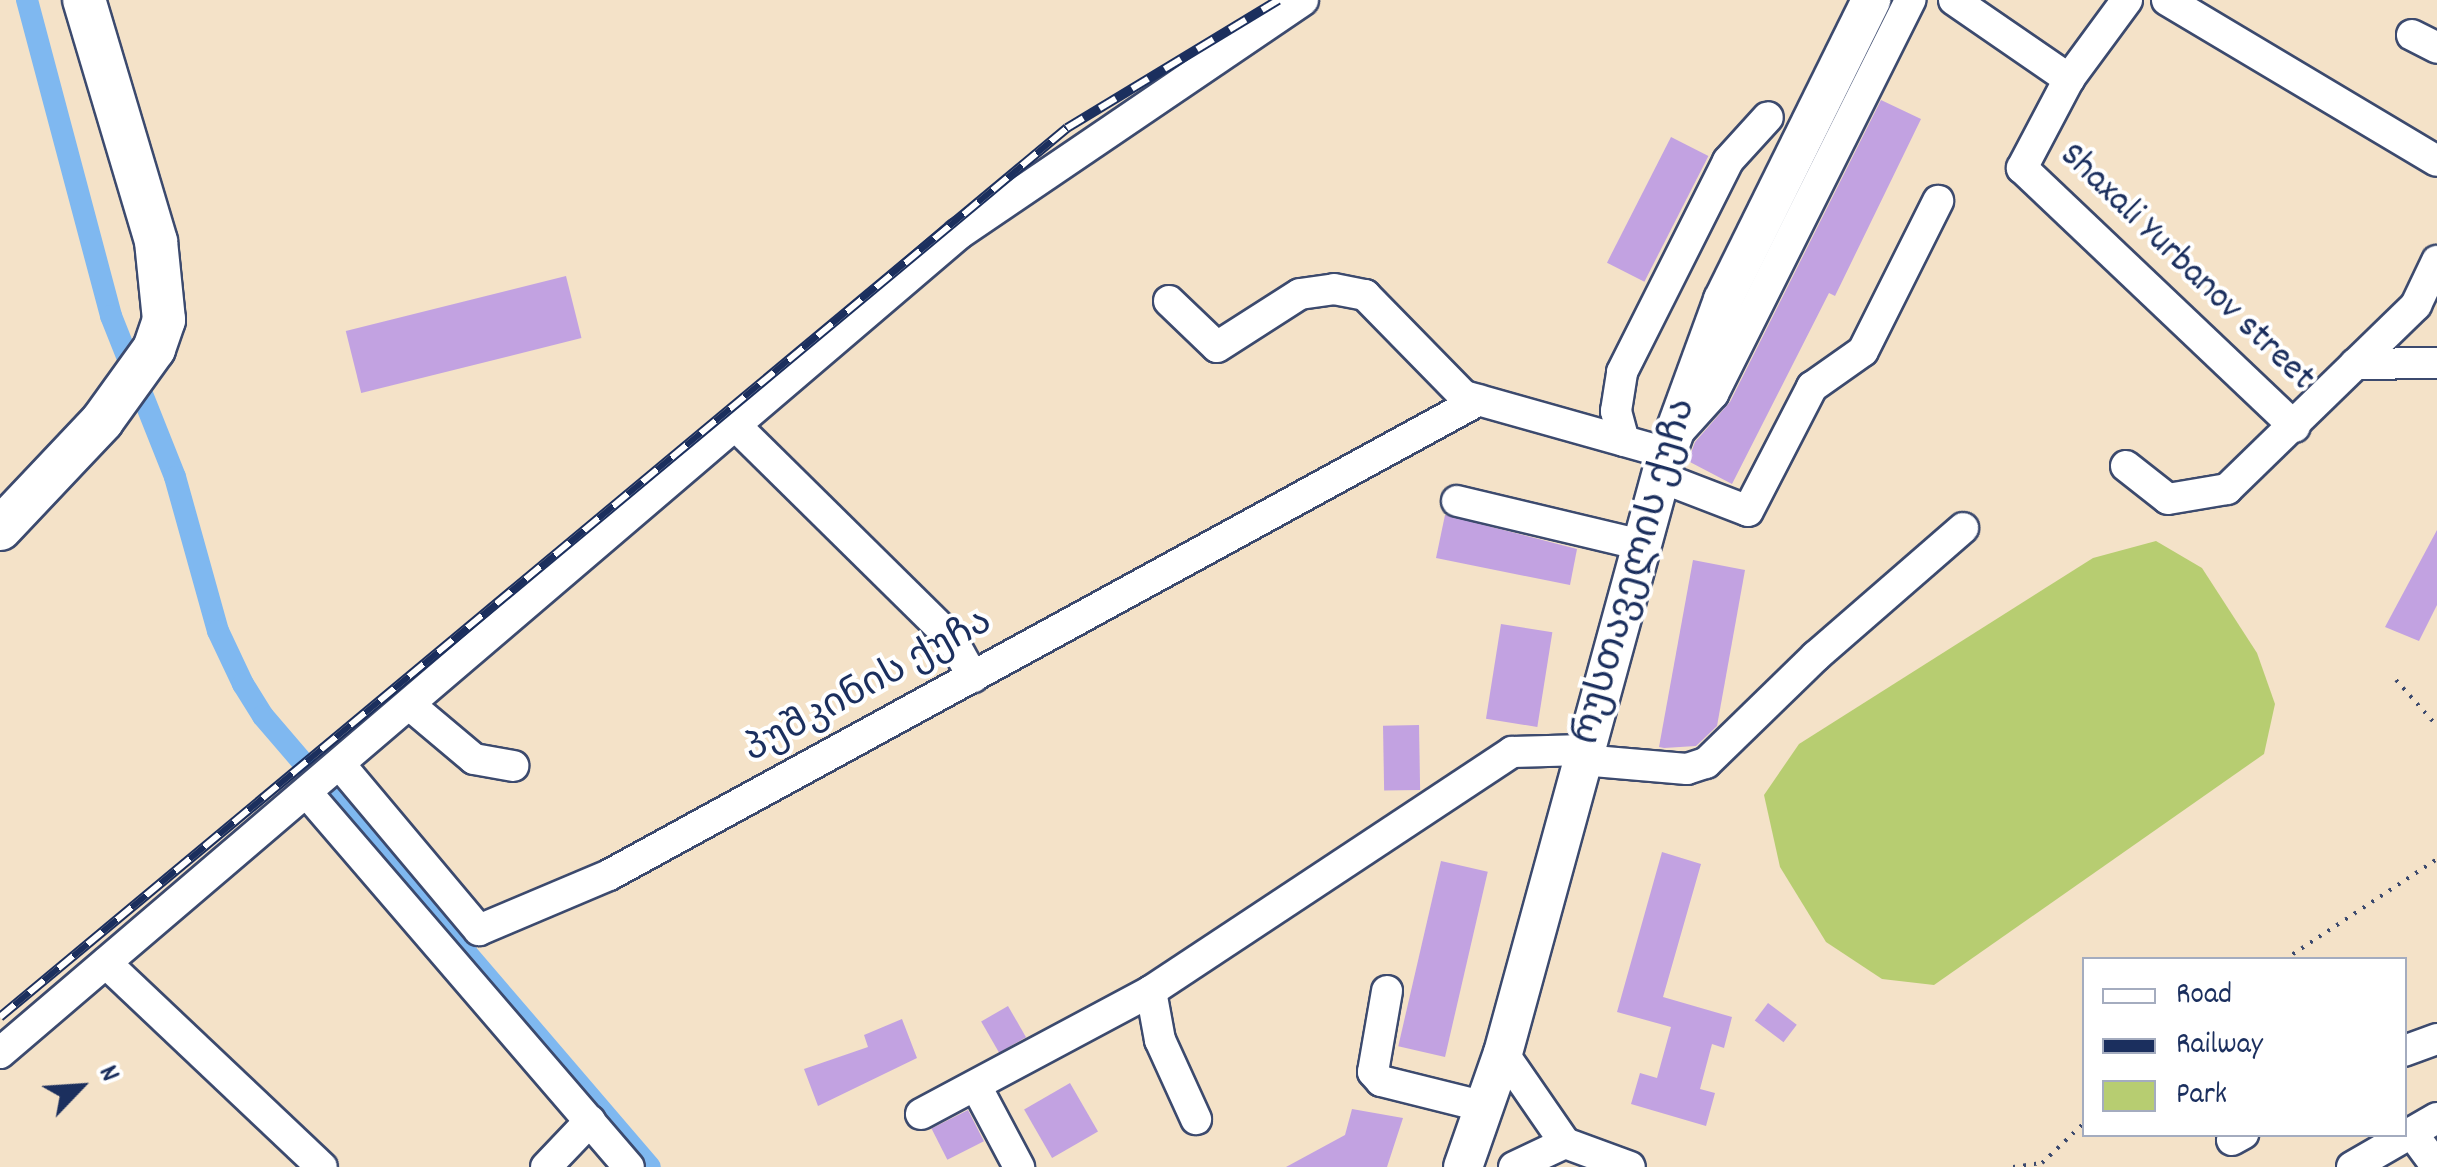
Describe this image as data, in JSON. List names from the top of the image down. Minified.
{"streets":{"main road":["რუსთაველის ქუჩა"],"street":["Shaxali Yurbanov street","პუშკინის ქუჩა"]},"legend":["Road","Railway","Park"],"north":"top right"}
